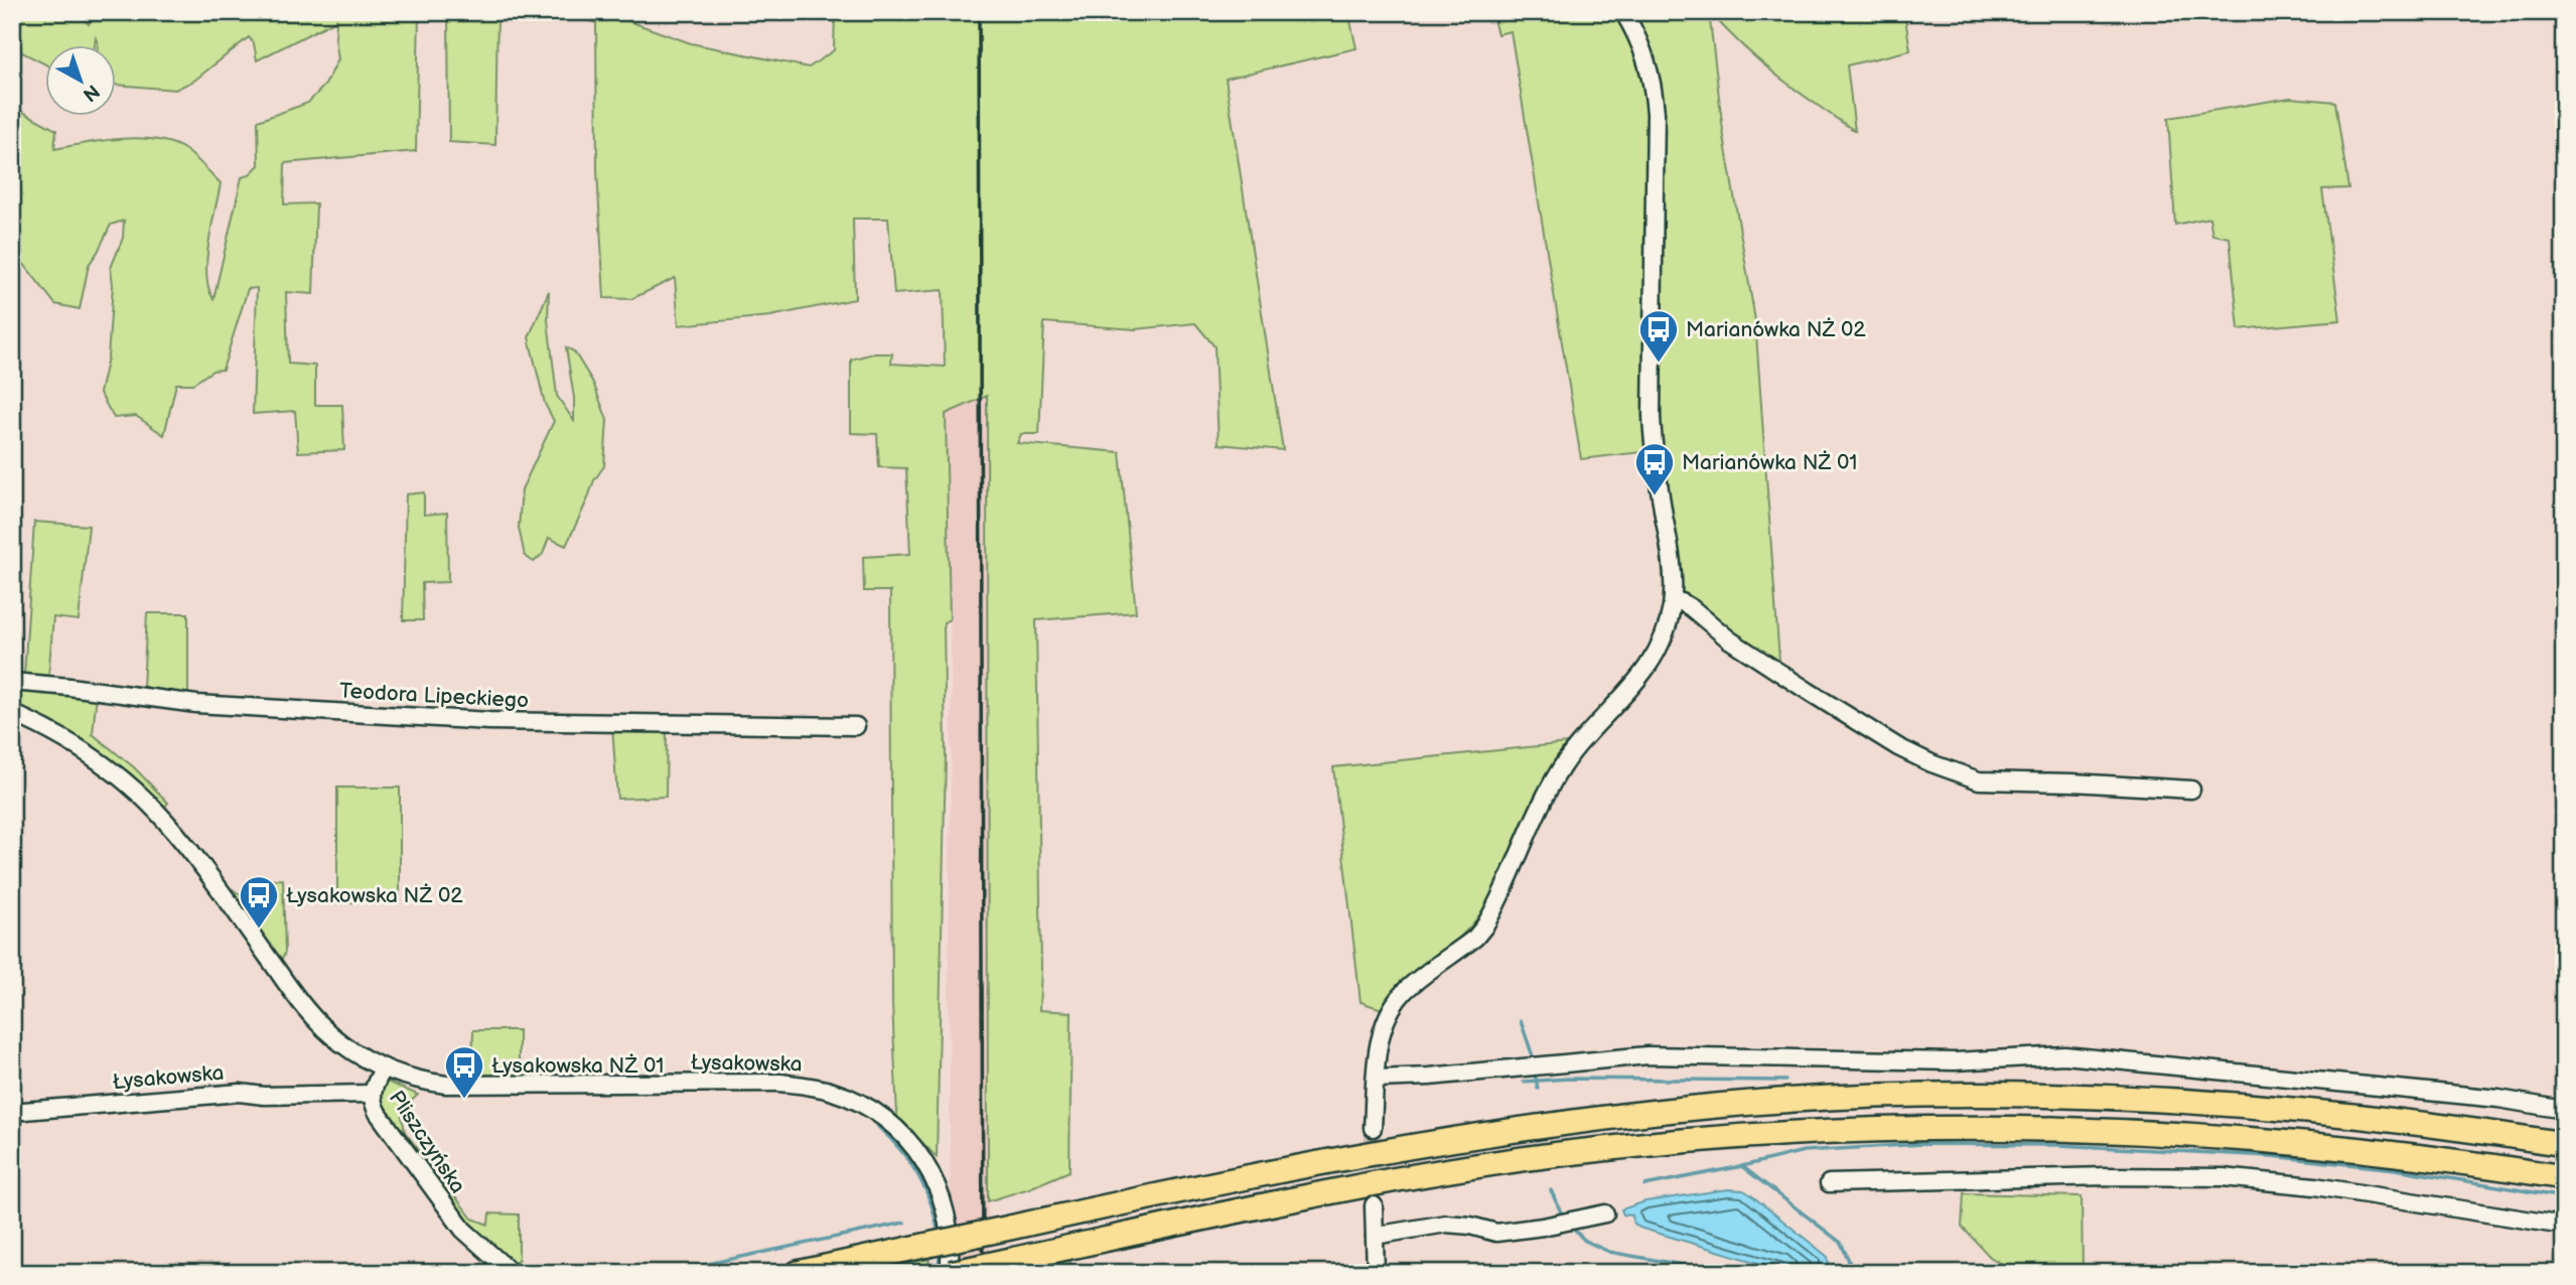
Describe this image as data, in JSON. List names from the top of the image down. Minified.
{"streets":{"street":["Teodora Lipeckiego","Łysakowska","Pliszczyńska"]},"crossings":[["Łysakowska","Pliszczyńska"]],"places":{"bus stop":["Marianówka NŻ 02","Marianówka NŻ 01","Łysakowska NŻ 02","Łysakowska NŻ 01"]},"north":"bottom right"}
